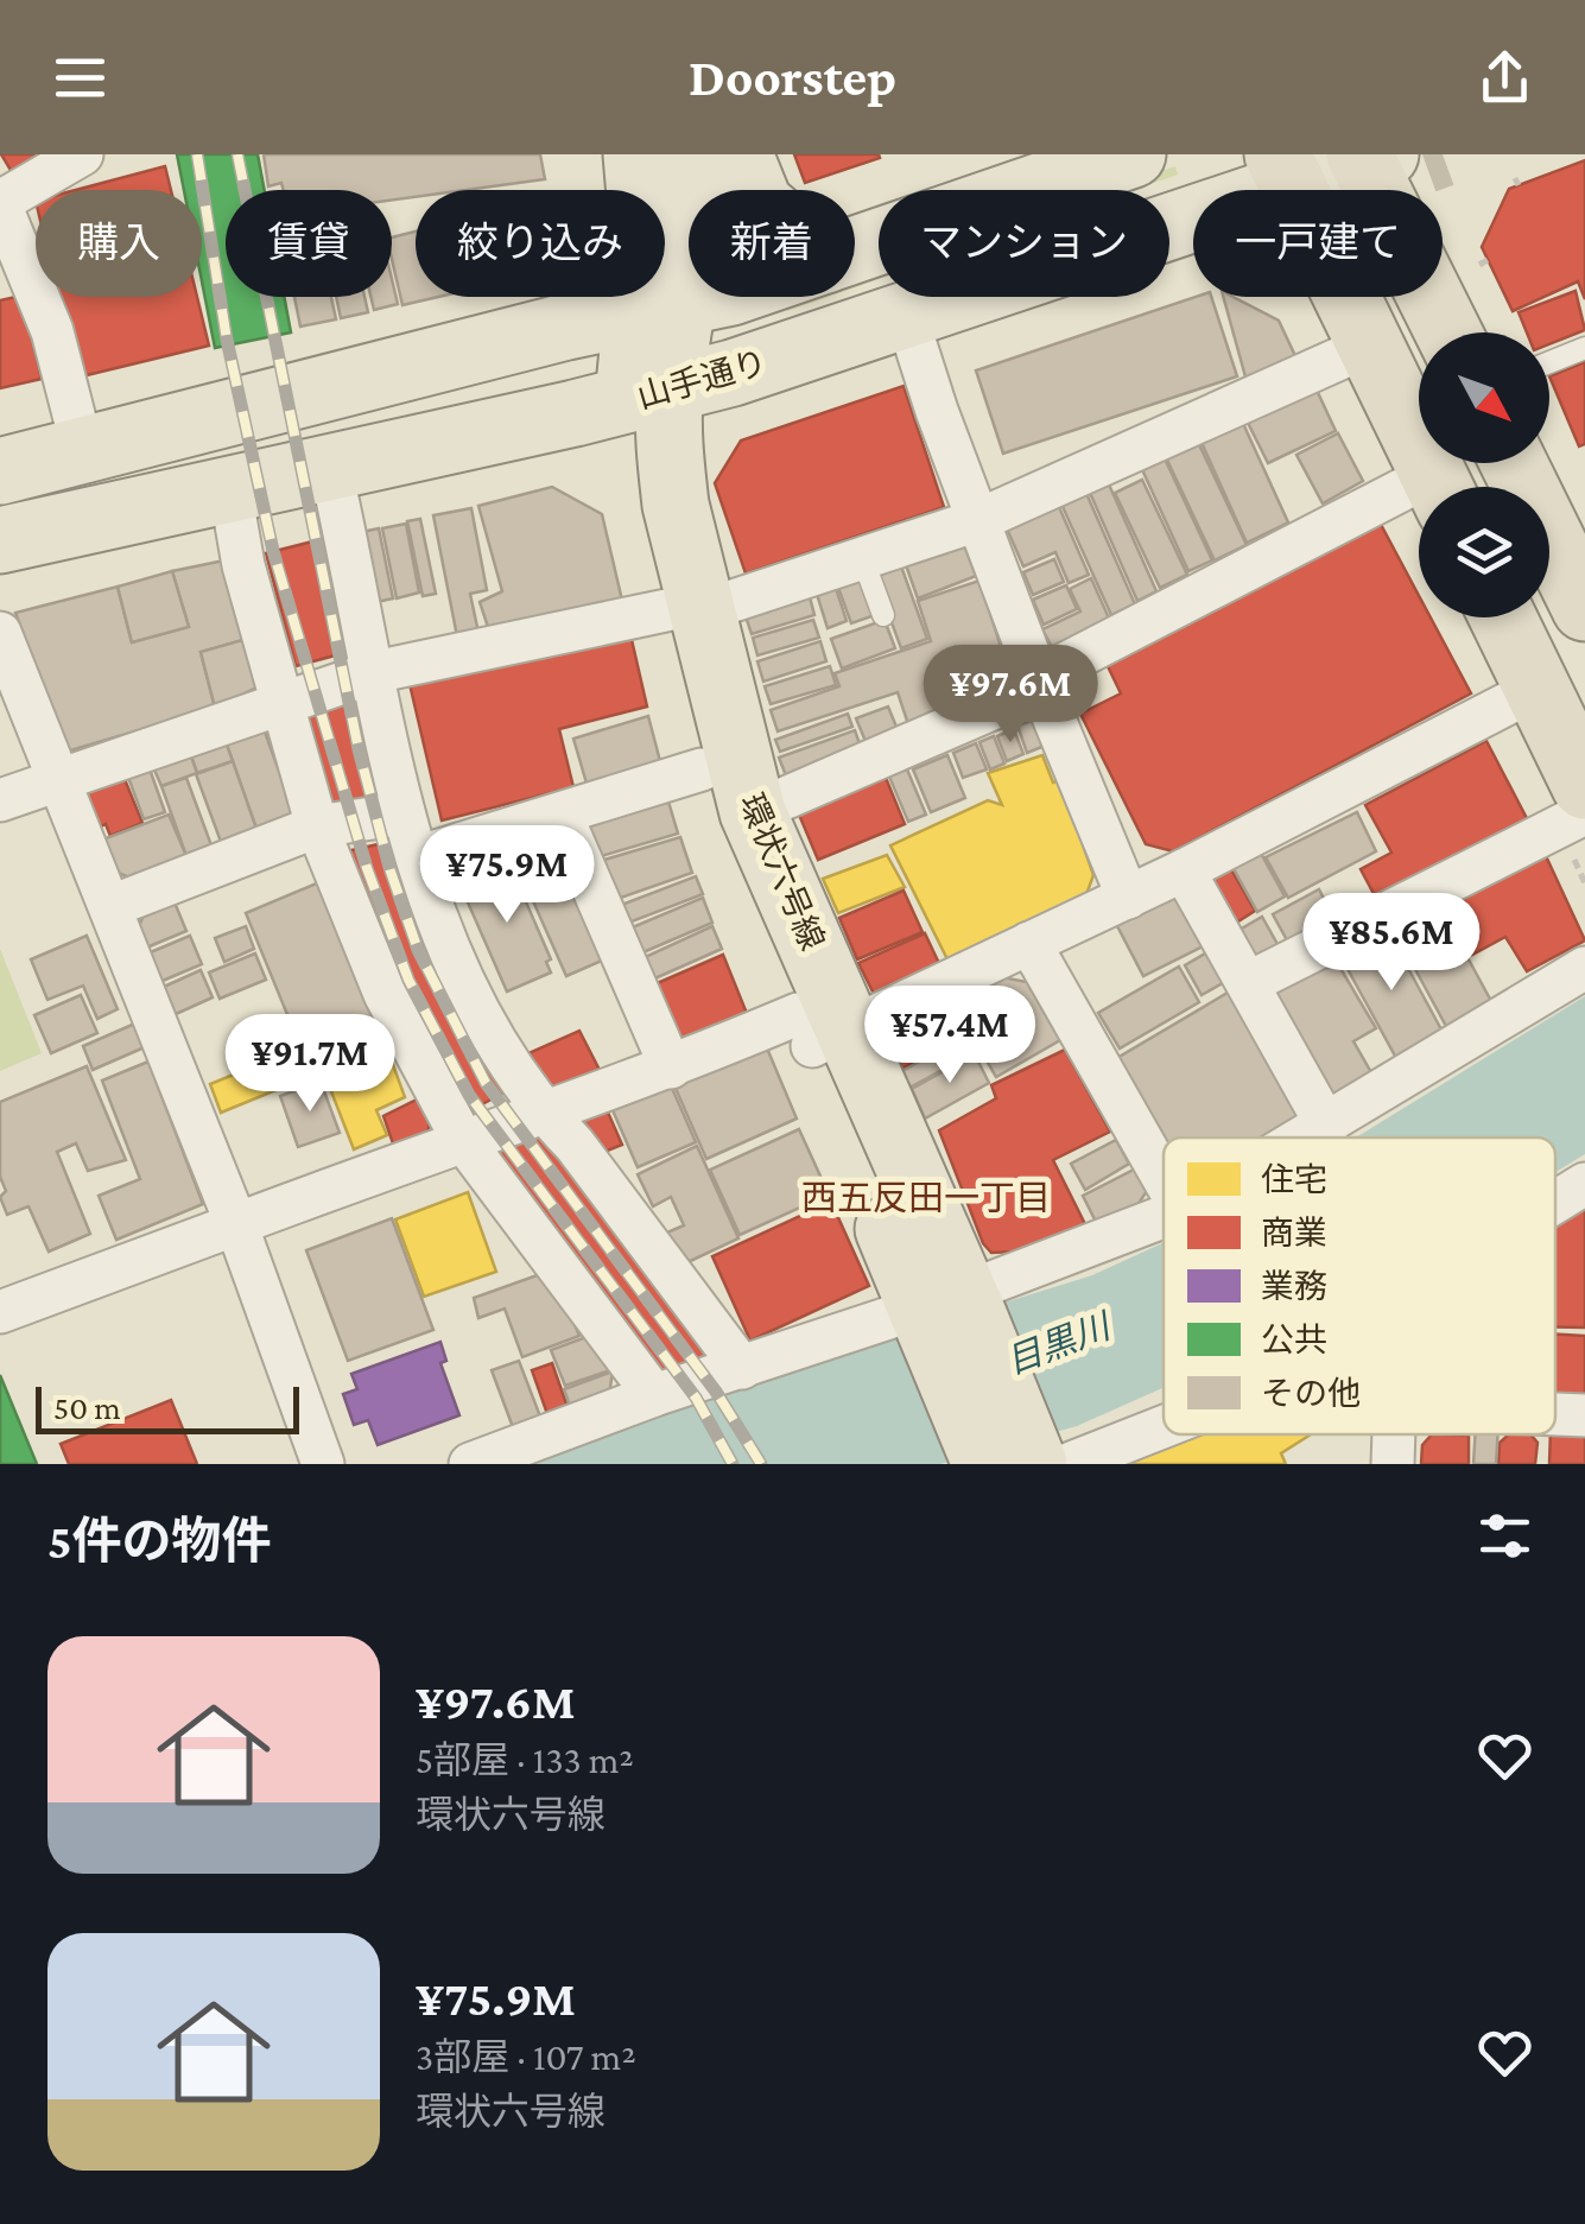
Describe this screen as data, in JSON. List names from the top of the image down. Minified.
{"streets":{"main road":["山手通り","環状六号線"]},"crossings":[["山手通り","環状六号線"]],"districts":["西五反田一丁目"],"water":["目黒川"],"legend":["住宅","商業","業務","公共","その他"],"scale_bar":"50 m","north":"bottom right","page":{"header":"Doorstep","chip":["購入","賃貸","絞り込み","新着","マンション","一戸建て"],"price":["¥97.6M","¥75.9M","¥85.6M","¥57.4M","¥91.7M"],"scale":"50 m","heading":"5件の物件","list":[{"name":"¥97.6M","note":"5部屋 · 133 m² · 環状六号線"},{"name":"¥75.9M","note":"3部屋 · 107 m² · 環状六号線"}]}}
